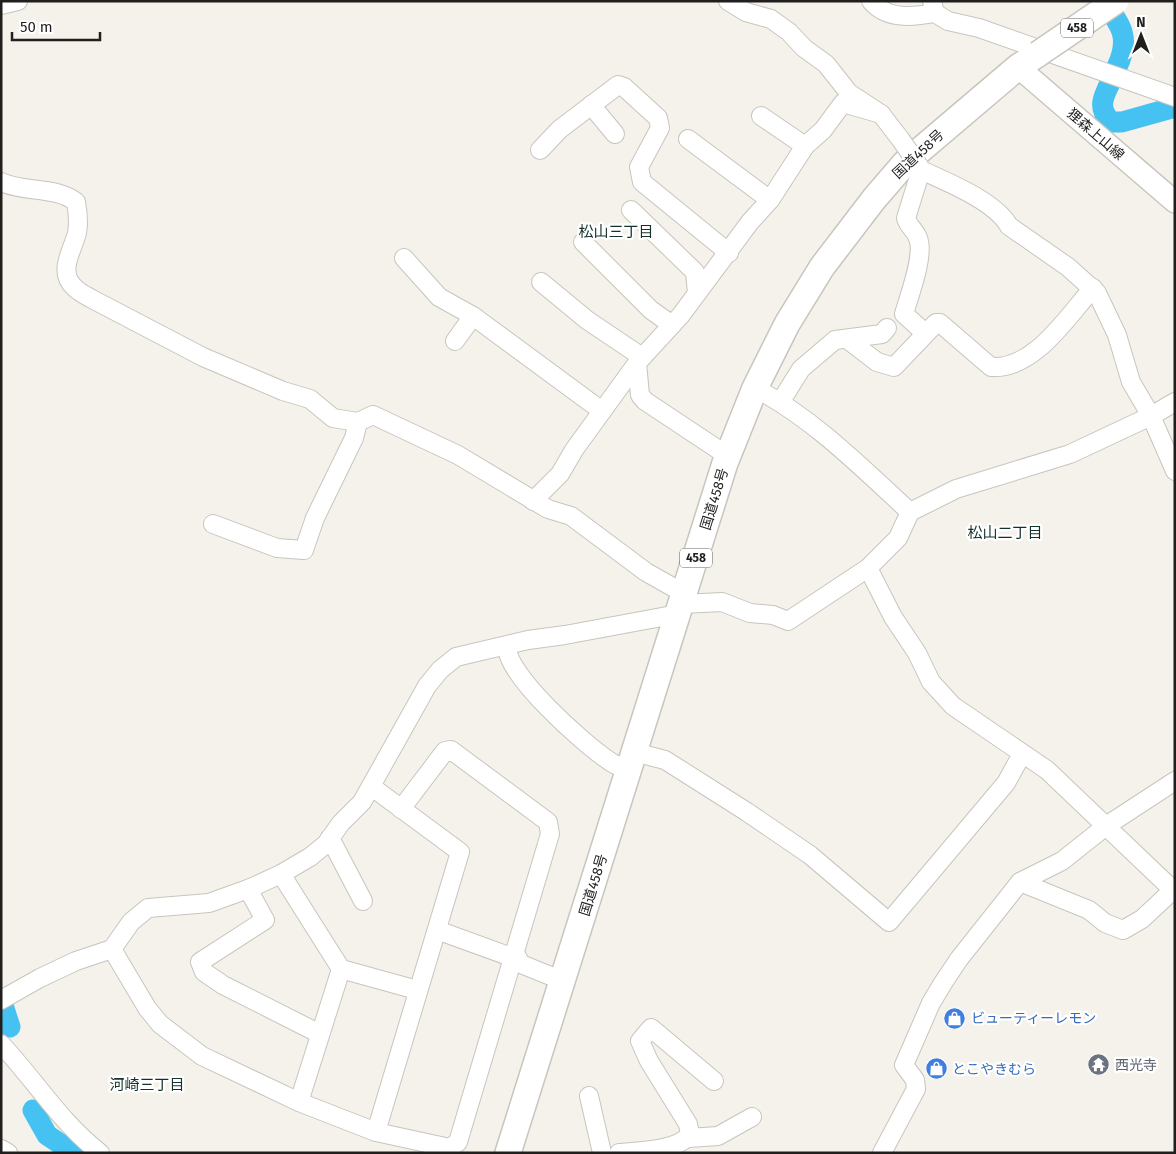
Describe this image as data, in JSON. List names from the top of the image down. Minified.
{"streets":{"highway":["458","国道458号"],"main road":["狸森上山線"]},"crossings":[["狸森上山線","国道458号"]],"districts":["松山三丁目","松山二丁目","河崎三丁目"],"places":{"shop":["ビューティーレモン","とこやきむら"],"temple":["西光寺"]},"scale_bar":"50 m","north":"top"}
